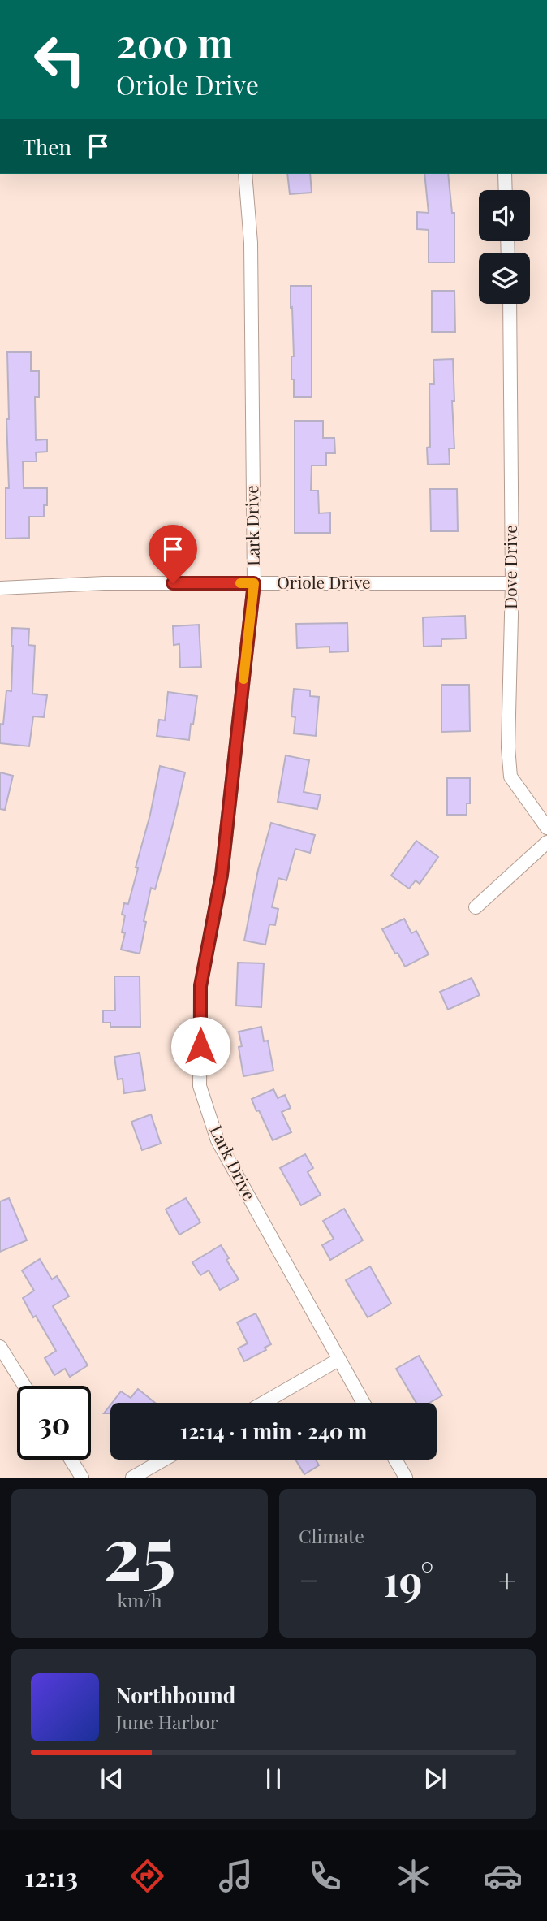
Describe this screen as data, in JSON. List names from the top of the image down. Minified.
{"streets":{"street":["Lark Drive","Dove Drive","Oriole Drive"]},"crossings":[["Lark Drive","Oriole Drive"],["Dove Drive","Oriole Drive"]],"page":{"turn":["200 m","Oriole Drive"],"then":"Then","limit":"30","trip":"12:14 · 1 min · 240 m","tile":[["25","km/h"],"Climate"],"heat":["−","19°","+"],"song":["Northbound","June Harbor"],"tabs":"12:13"}}
